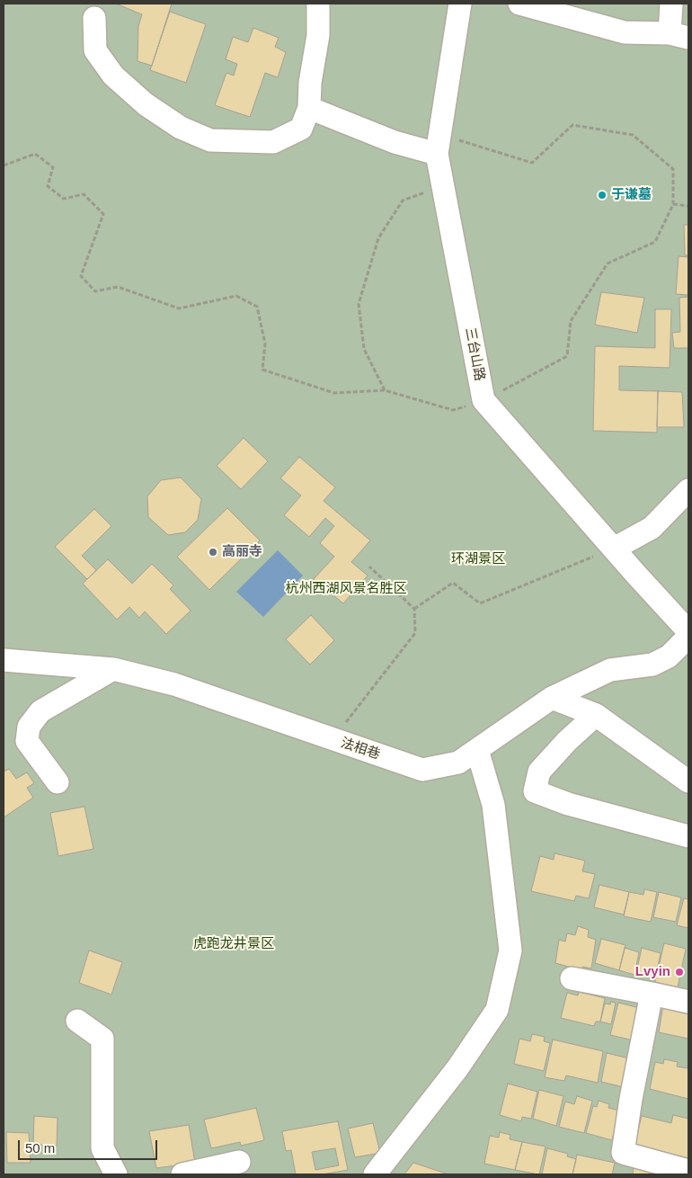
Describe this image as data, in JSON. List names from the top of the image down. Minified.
{"streets":{"street":["三台山路","法相巷"]},"parks":["环湖景区","杭州西湖风景名胜区","虎跑龙井景区"],"places":["于谦墓","高丽寺","Lvyin"],"scale_bar":"50 m"}
